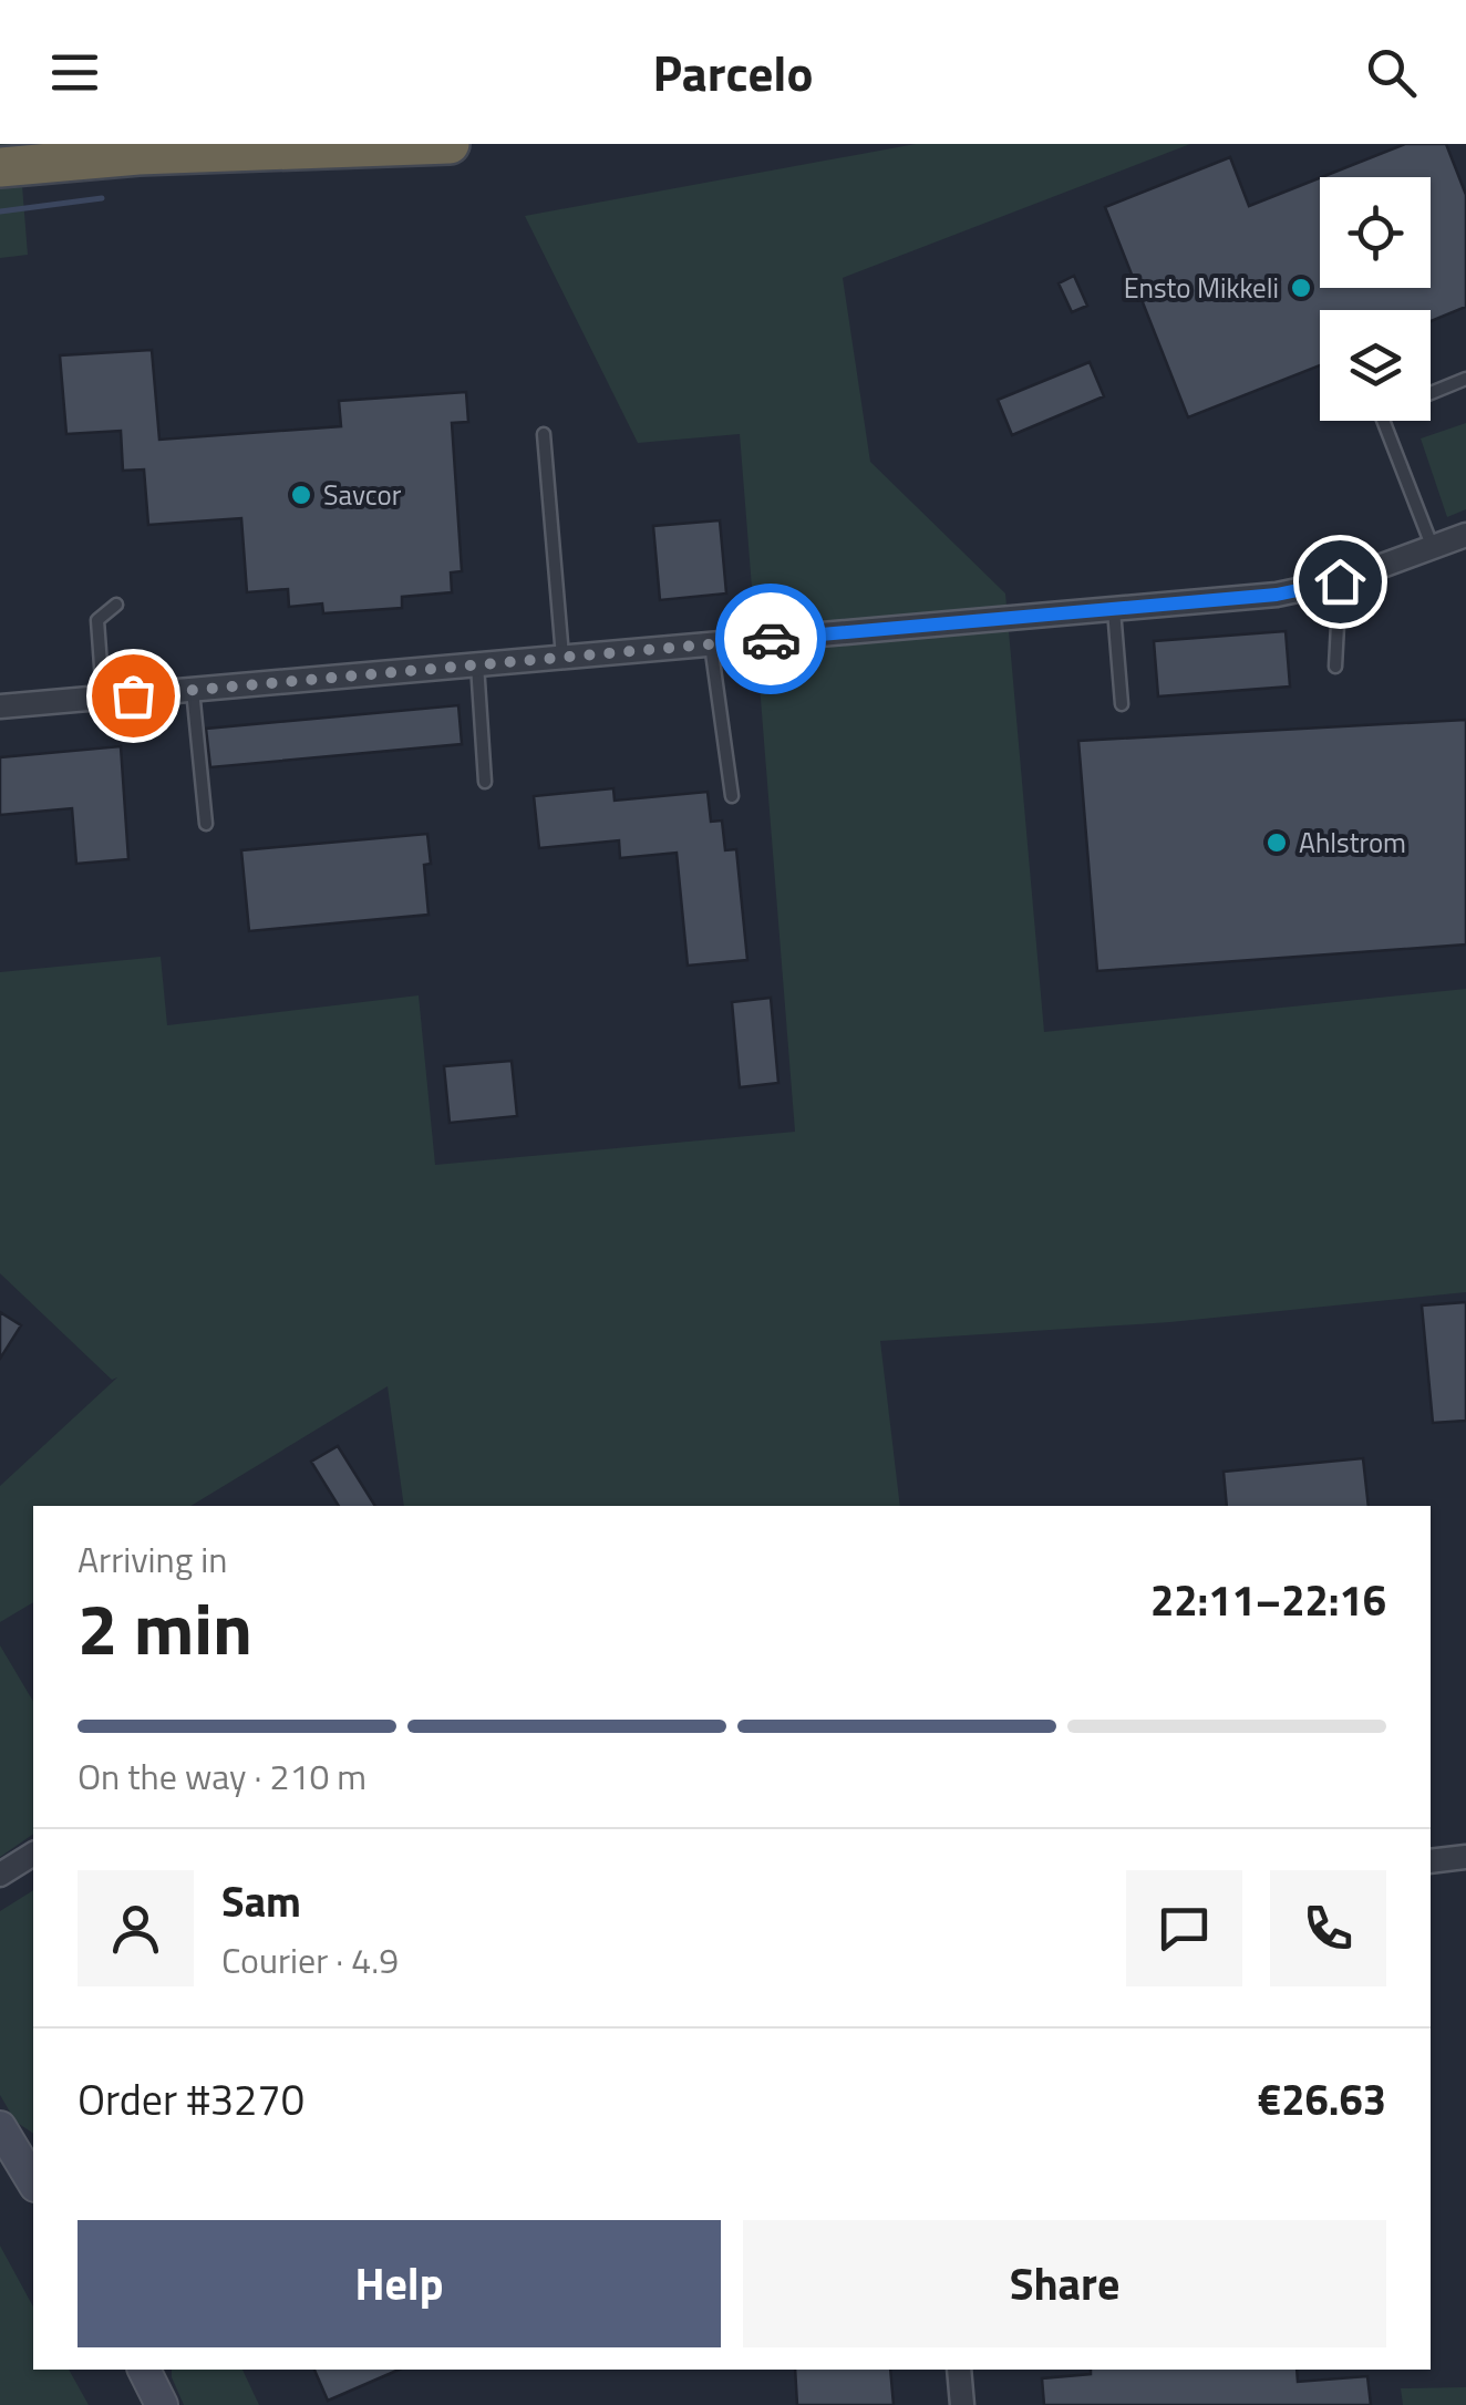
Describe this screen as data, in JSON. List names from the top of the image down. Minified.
{"places":["Ensto Mikkeli","Savcor","Ahlstrom"],"page":{"header":"Parcelo","heading":["2 min","Arriving in","22:11–22:16"],"panel":["Sam","Courier · 4.9","Order #3270","€26.63"],"bar":"On the way · 210 m","buttons":["Help","Share"]}}
